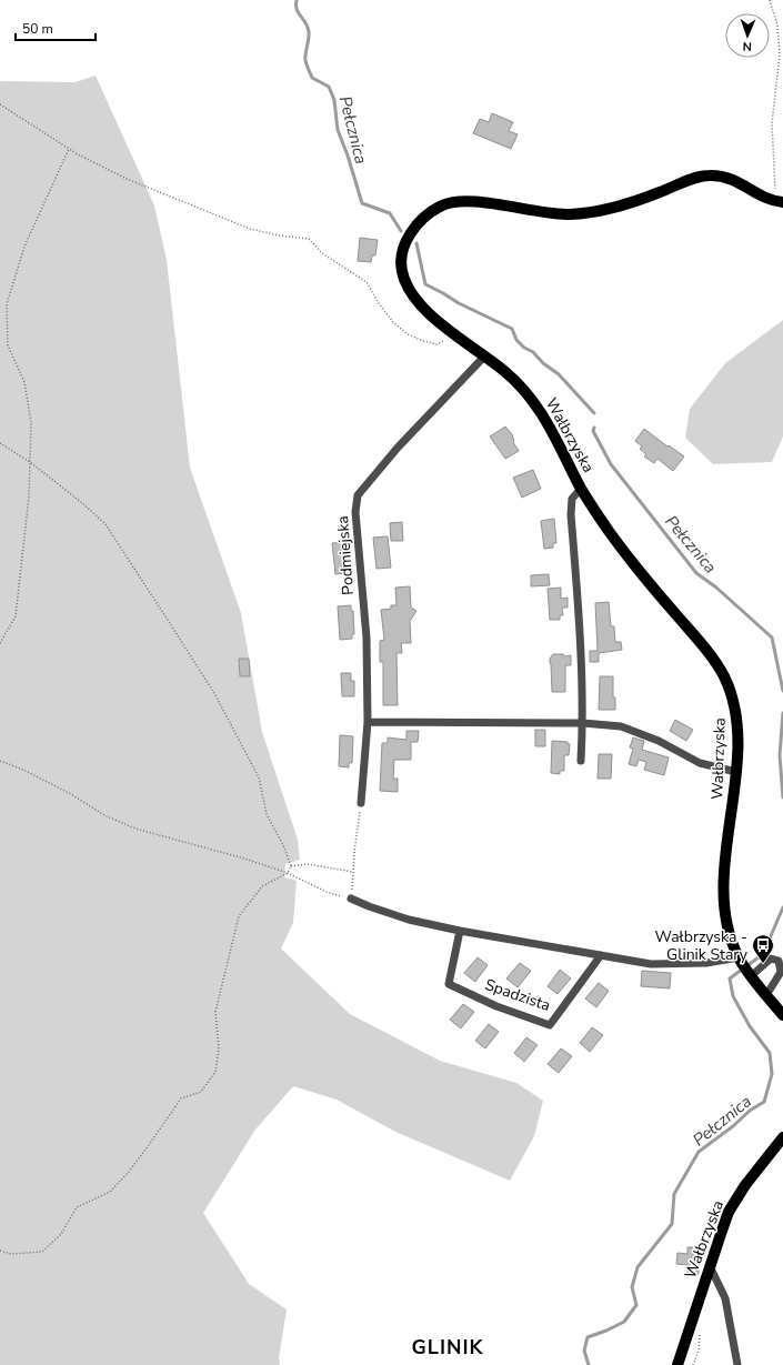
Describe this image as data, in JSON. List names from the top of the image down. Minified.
{"streets":{"main road":["Wałbrzyska"],"street":["Podmiejska","Spadzista"]},"crossings":[["Wałbrzyska","Podmiejska"]],"districts":["GLINIK"],"water":["Pełcznica"],"places":{"bus stop":["Wałbrzyska - Glinik Stary"]},"scale_bar":"50 m","north":"bottom"}
